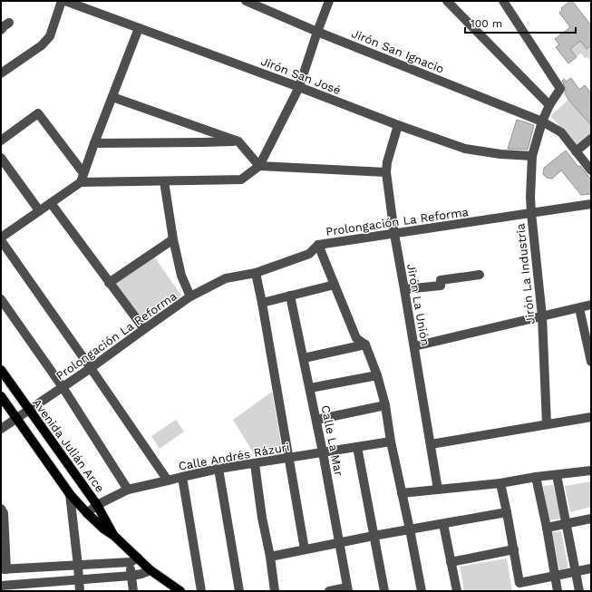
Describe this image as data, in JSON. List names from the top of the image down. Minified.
{"streets":{"main road":["Avenida Julián Arce"],"street":["Jirón San Ignacio","Jirón San José","Prolongación La Reforma","Jirón La Industria","Jirón La Unión","Calle La Mar","Calle Andrés Rázuri"]},"crossings":[["Jirón San Ignacio","Jirón La Industria"],["Jirón San José","Jirón La Industria"],["Jirón San José","Jirón La Unión"],["Prolongación La Reforma","Jirón La Industria"],["Prolongación La Reforma","Jirón La Unión"],["Prolongación La Reforma","Avenida Julián Arce"],["Calle La Mar","Calle Andrés Rázuri"],["Avenida Julián Arce","Calle Andrés Rázuri"]],"scale_bar":"100 m"}
